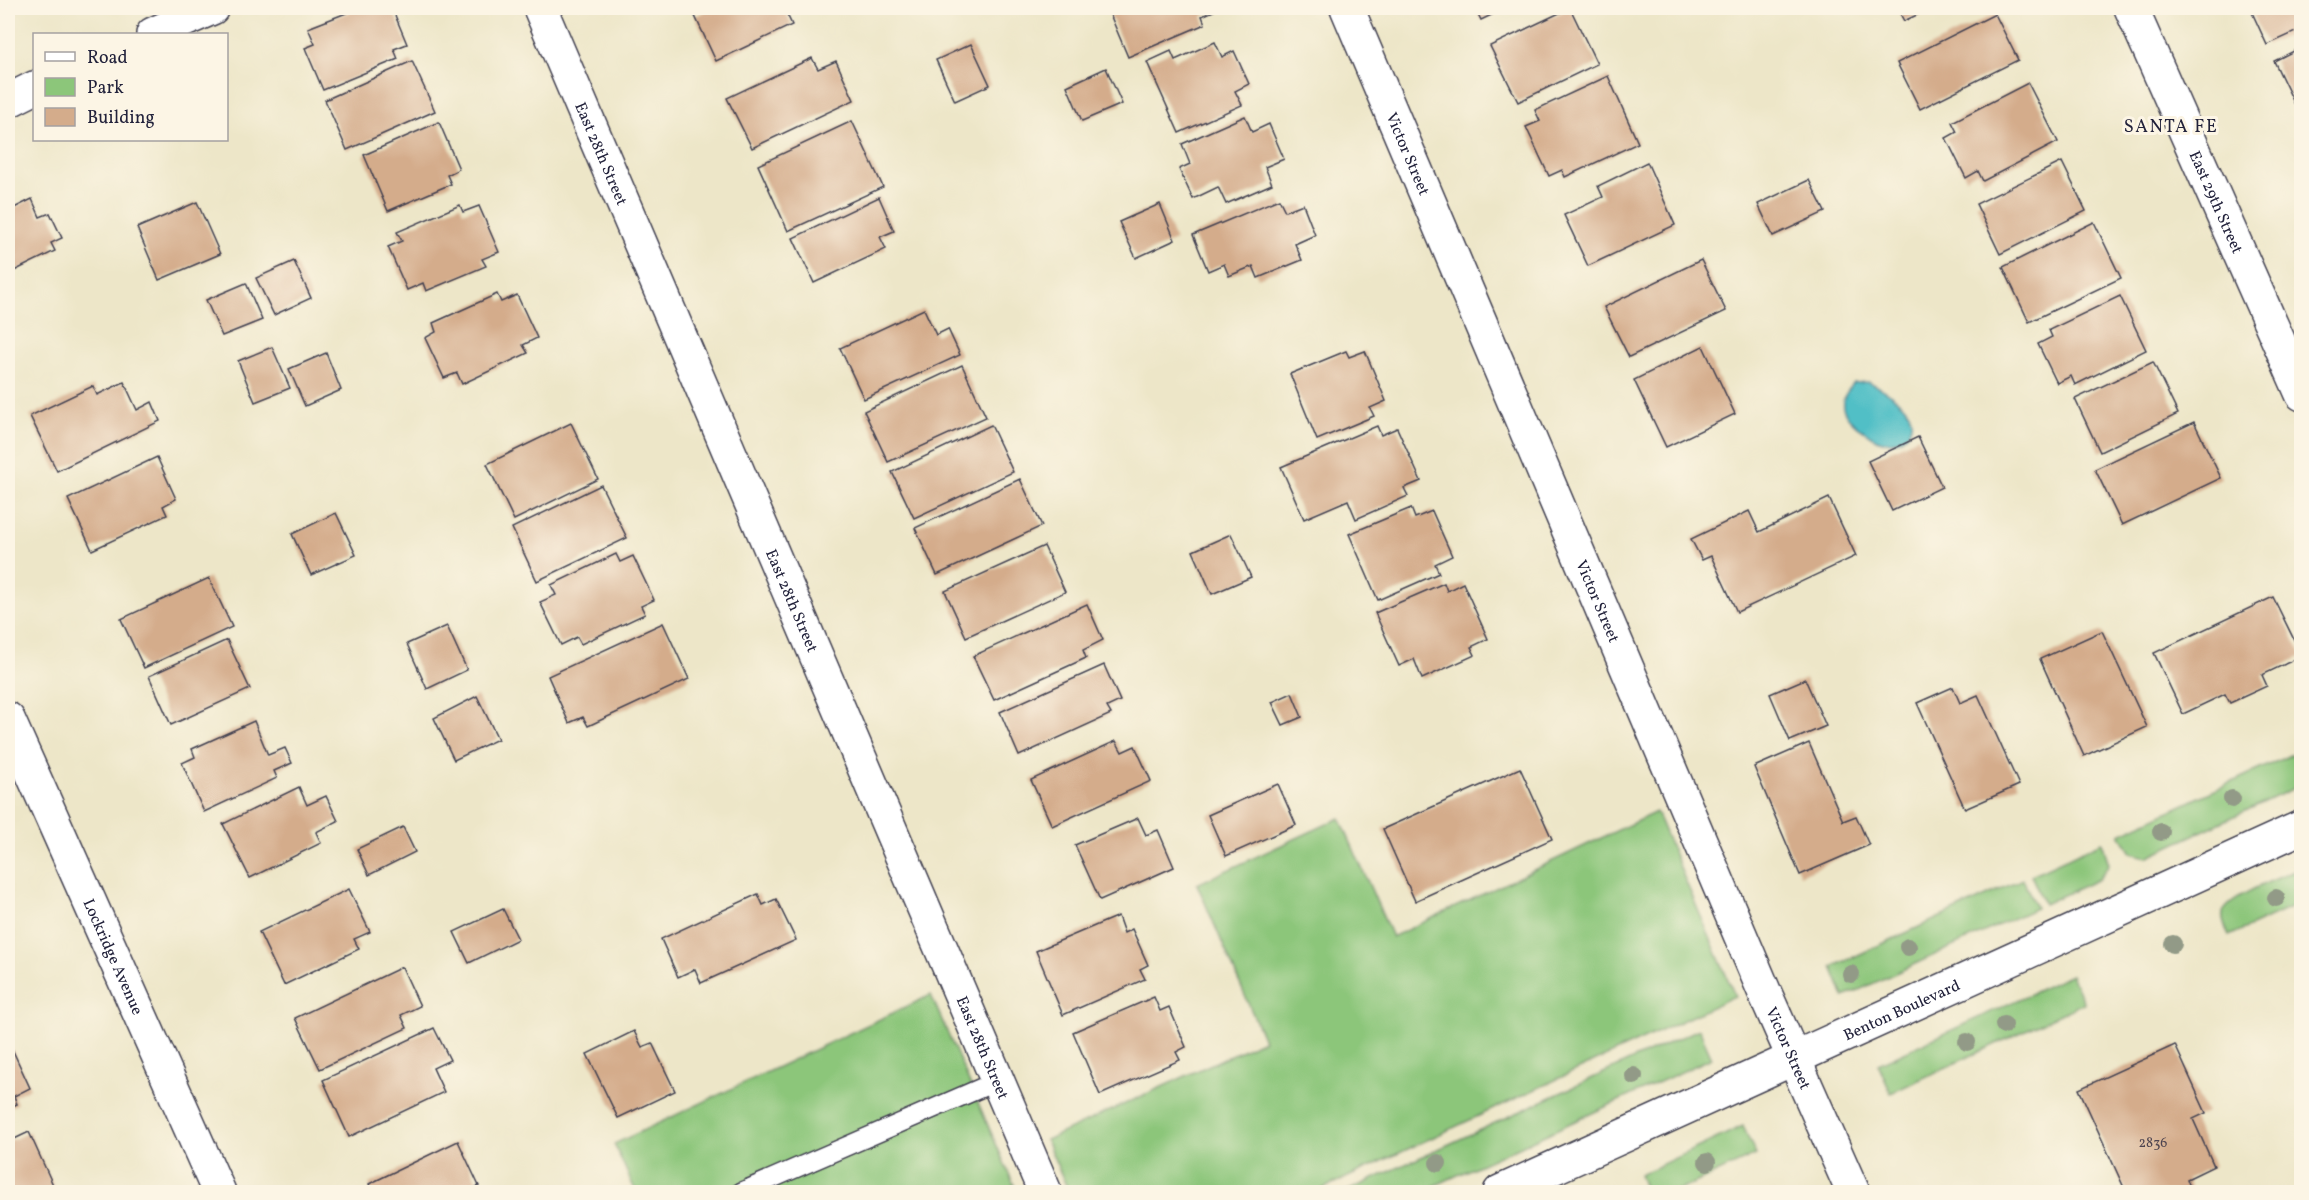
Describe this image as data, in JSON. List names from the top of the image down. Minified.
{"streets":{"street":["East 28th Street","Victor Street","East 29th Street","Lockridge Avenue","Benton Boulevard"]},"crossings":[["Victor Street","Benton Boulevard"]],"districts":["SANTA FE"],"house_numbers":["2836"],"legend":["Road","Park","Building"]}
